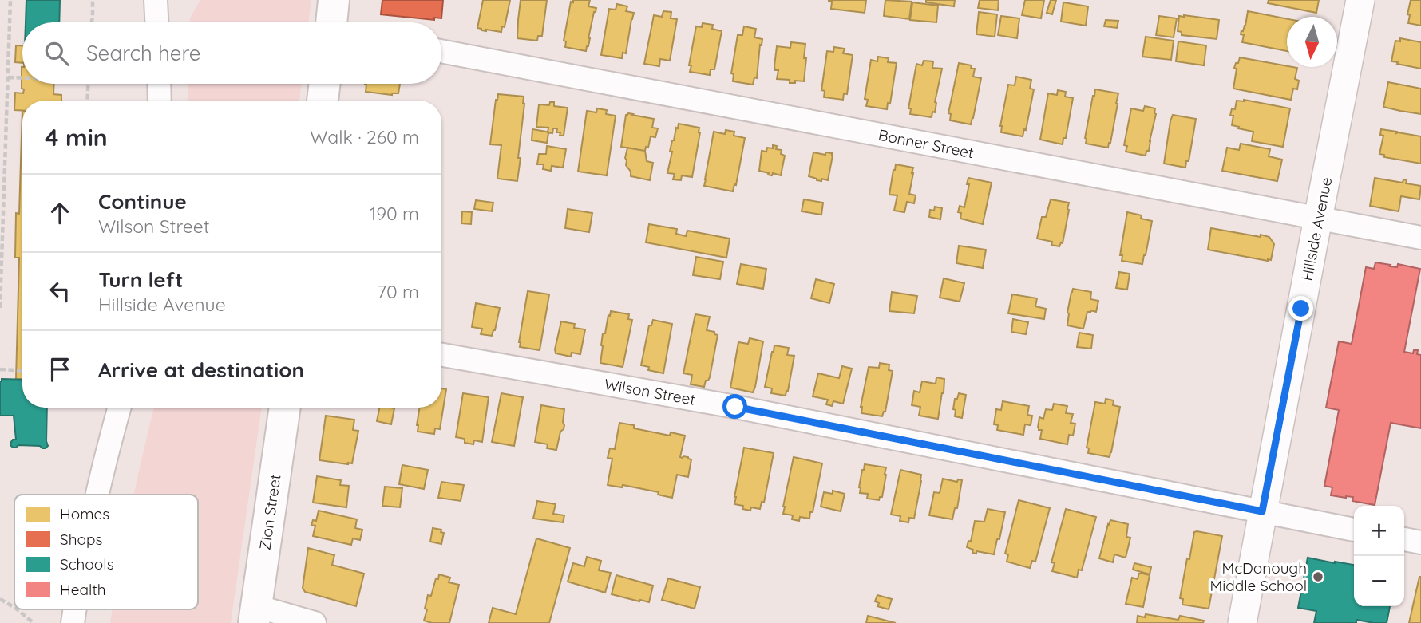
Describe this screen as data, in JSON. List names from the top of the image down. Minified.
{"streets":{"main road":["Zion Street"],"street":["Bonner Street","Hillside Avenue","Wilson Street"]},"crossings":[["Bonner Street","Hillside Avenue"],["Hillside Avenue","Wilson Street"]],"places":["McDonough Middle School"],"legend":["Homes","Shops","Schools","Health"],"north":"bottom","page":{"search":"Search here","heading":["4 min","Walk · 260 m"],"list":[["Continue","Wilson Street","190 m"],["Turn left","Hillside Avenue","70 m"],"Arrive at destination"],"map_buttons":["+","−"]}}
